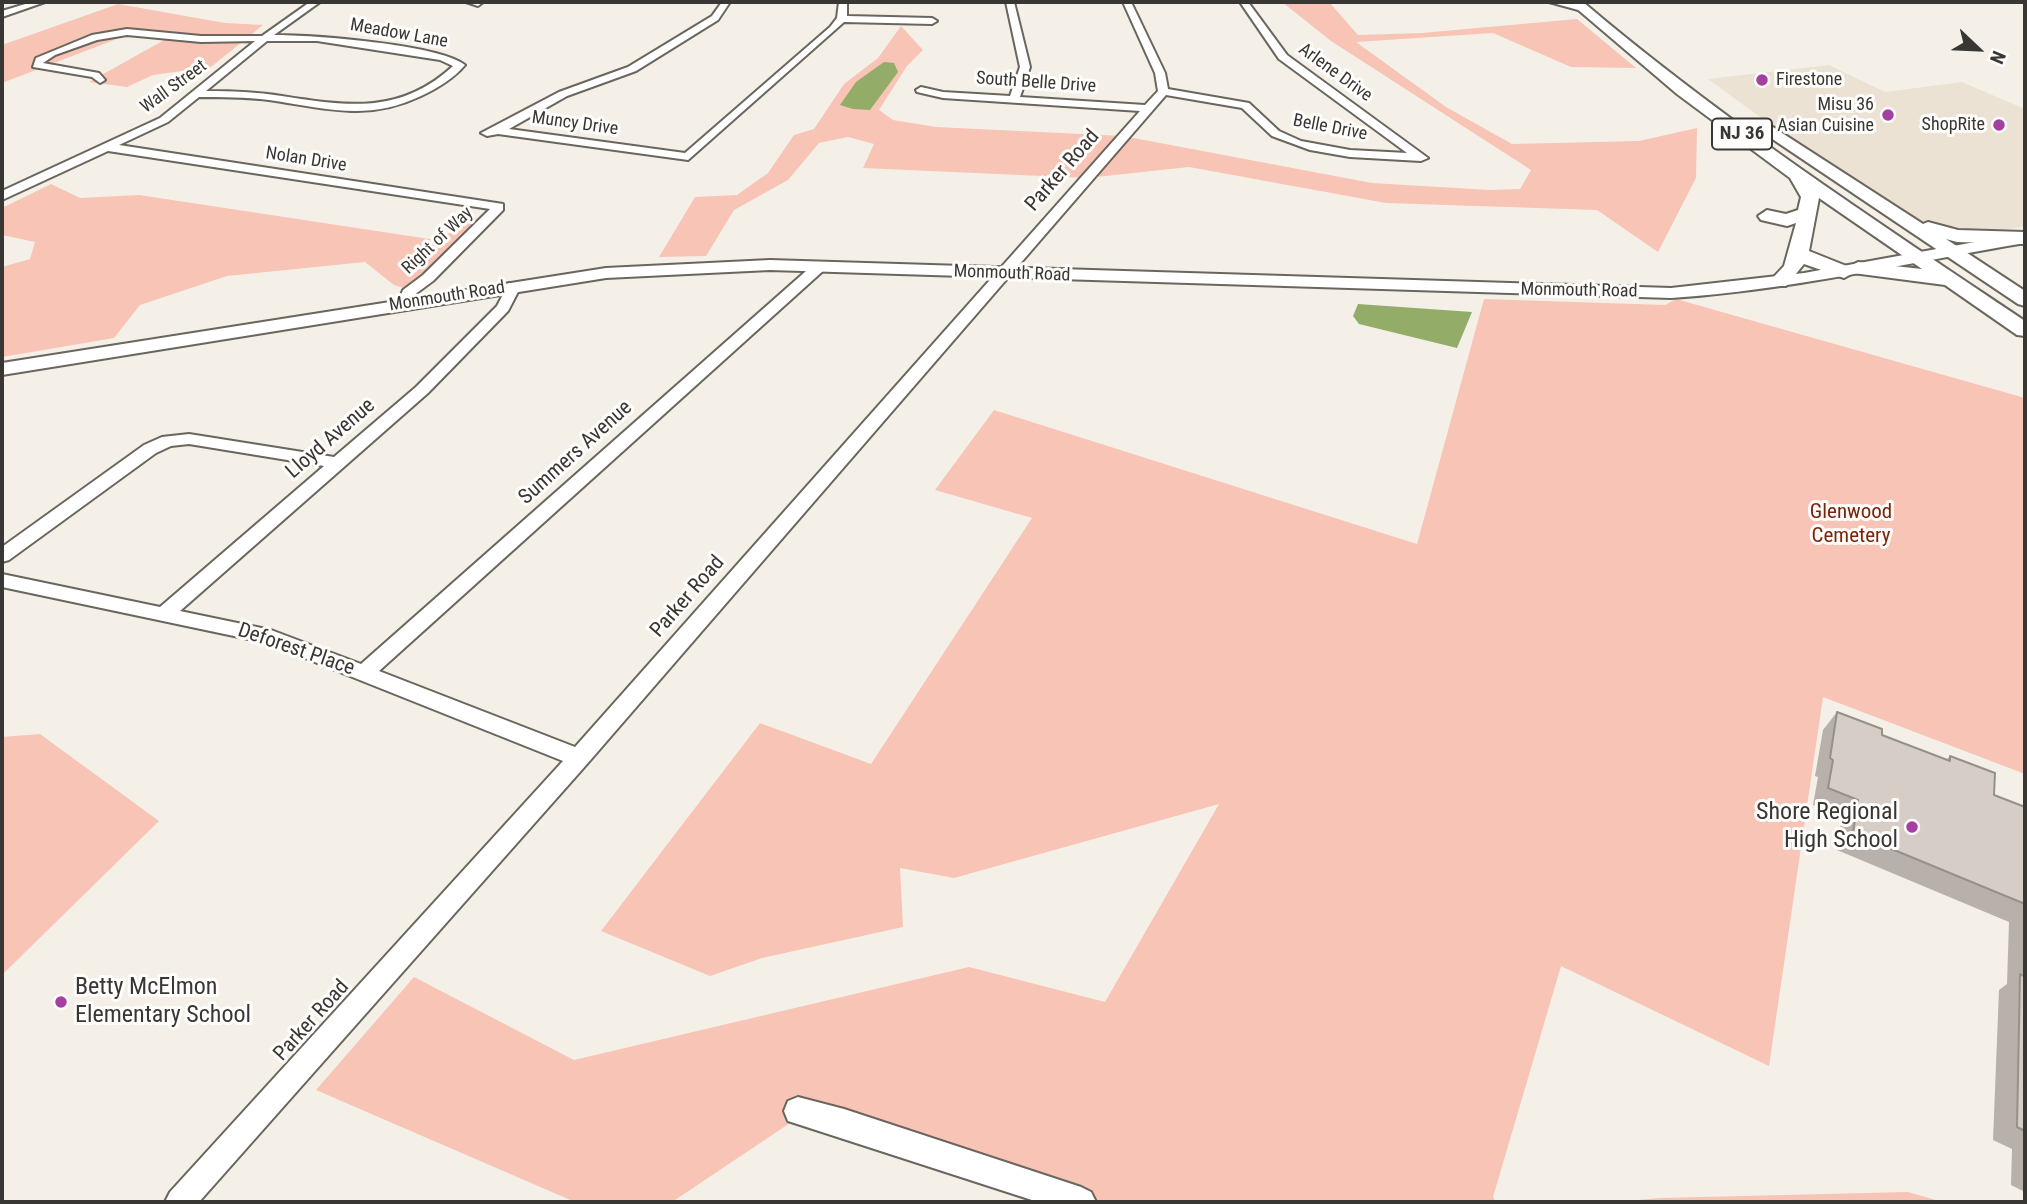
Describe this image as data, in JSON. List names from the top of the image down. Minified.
{"streets":{"highway":["NJ 36"],"main road":["Monmouth Road"],"street":["Meadow Lane","Arlene Drive","South Belle Drive","Wall Street","Muncy Drive","Belle Drive","Nolan Drive","Parker Road","Right of Way","Lloyd Avenue","Summers Avenue","Deforest Place"]},"crossings":[["Meadow Lane","Wall Street"],["Arlene Drive","Belle Drive"],["South Belle Drive","Parker Road"],["Wall Street","Nolan Drive"],["Belle Drive","Parker Road"],["NJ 36","Monmouth Road"],["Nolan Drive","Right of Way"],["Parker Road","Monmouth Road"],["Parker Road","Deforest Place"],["Right of Way","Monmouth Road"],["Monmouth Road","Lloyd Avenue"],["Monmouth Road","Summers Avenue"],["Lloyd Avenue","Deforest Place"],["Summers Avenue","Deforest Place"]],"parks":["Glenwood Cemetery"],"places":["Firestone","Misu 36 Asian Cuisine","ShopRite","Shore Regional High School","Betty McElmon Elementary School"],"north":"bottom right"}
